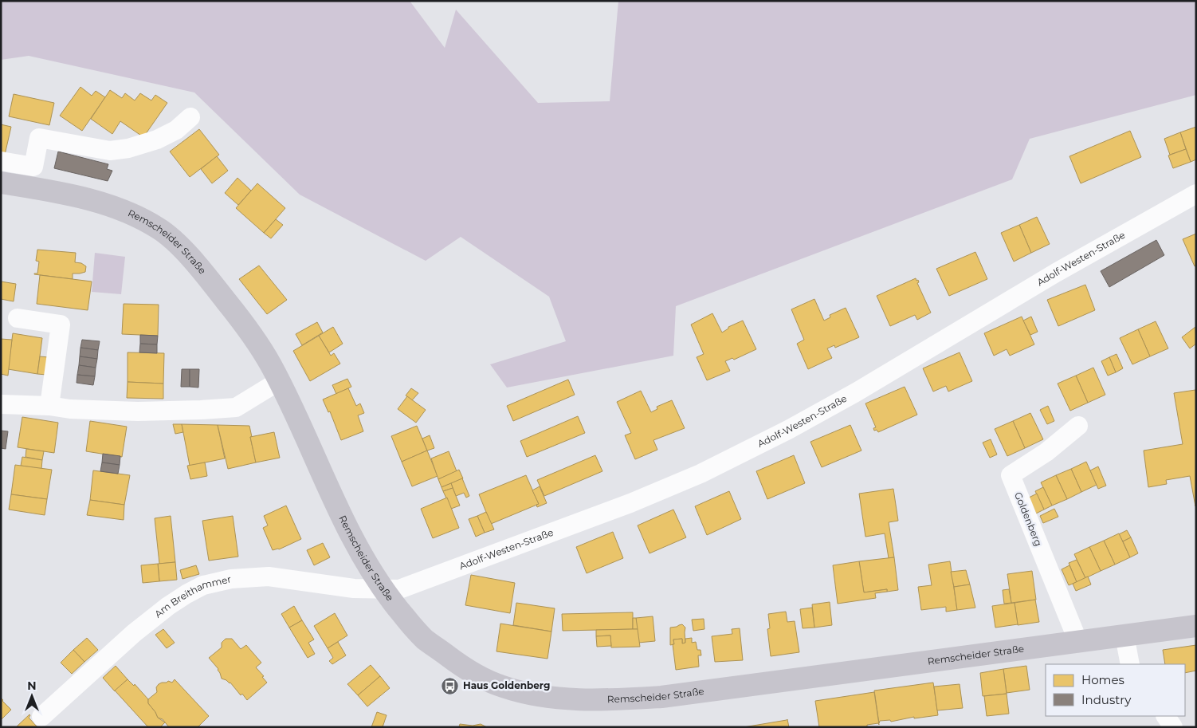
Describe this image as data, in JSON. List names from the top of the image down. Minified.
{"streets":{"main road":["Remscheider Straße"],"street":["Adolf-Westen-Straße","Goldenberg","Am Breithammer"]},"crossings":[["Remscheider Straße","Adolf-Westen-Straße"],["Remscheider Straße","Goldenberg"],["Remscheider Straße","Am Breithammer"],["Adolf-Westen-Straße","Am Breithammer"]],"places":{"bus stop":["Haus Goldenberg"]},"legend":["Homes","Industry"],"north":"top"}
